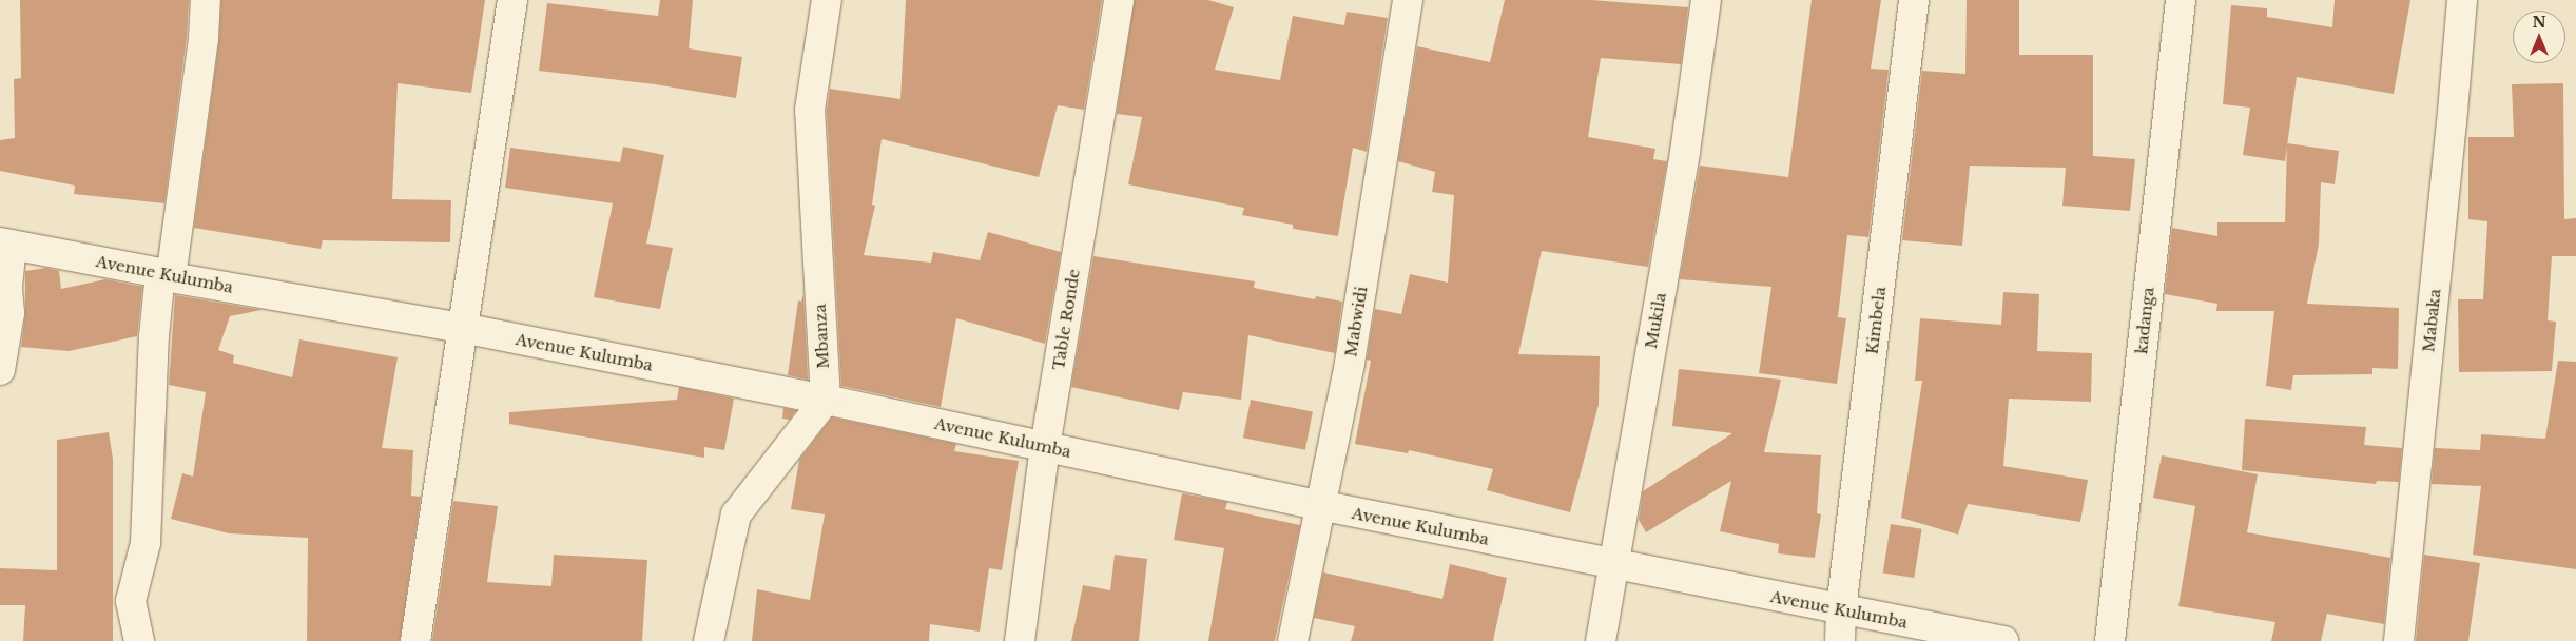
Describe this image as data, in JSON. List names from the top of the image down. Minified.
{"streets":{"street":["Avenue Kulumba","Table Ronde","Mukila","Kimbela","kadanga","Mabaka","Mabwidi","Mbanza"]},"crossings":[["Avenue Kulumba","Table Ronde"],["Avenue Kulumba","Mukila"],["Avenue Kulumba","Kimbela"],["Avenue Kulumba","Mabwidi"],["Avenue Kulumba","Mbanza"]],"north":"top"}
